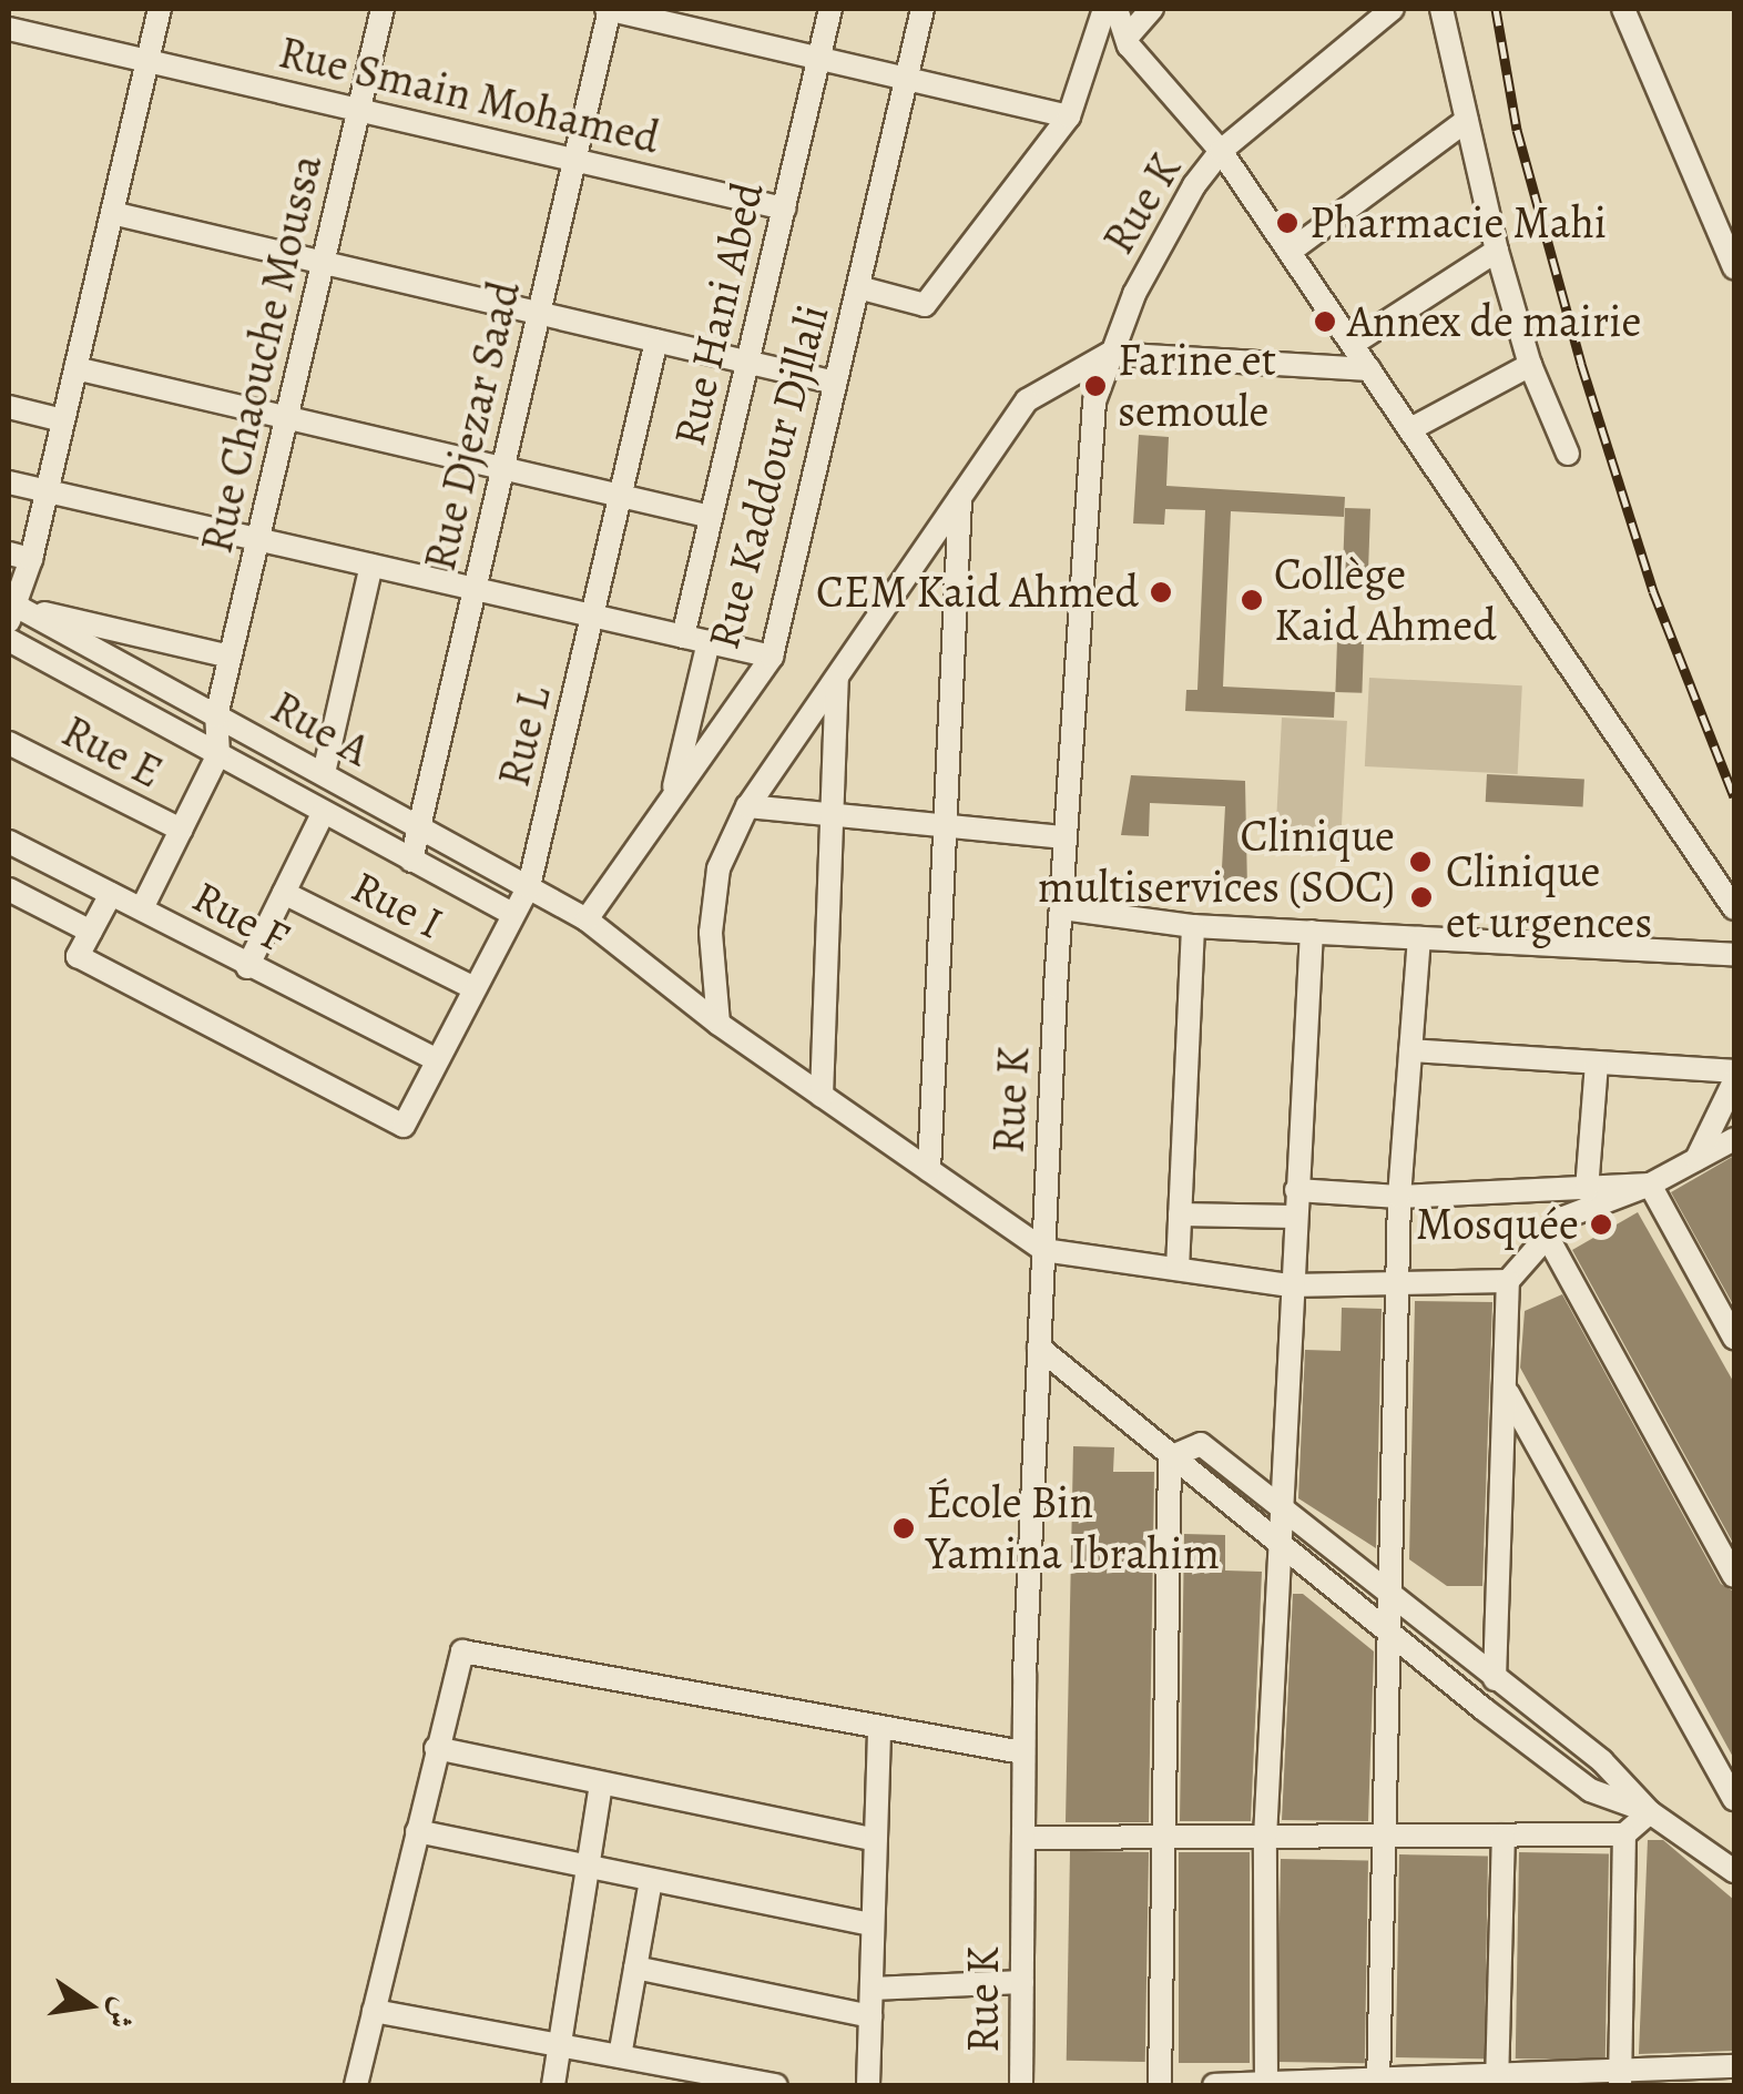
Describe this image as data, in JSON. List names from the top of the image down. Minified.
{"streets":{"street":["Rue Smain Mohamed","Rue K","Rue Hani Abed","Rue Chaouche Moussa","Rue Djezar Saad","Rue Kaddour Djllali","Rue A","Rue L","Rue E","Rue I","Rue F"]},"crossings":[["Rue Smain Mohamed","Rue Hani Abed"],["Rue Smain Mohamed","Rue Chaouche Moussa"],["Rue Smain Mohamed","Rue Djezar Saad"],["Rue K","Rue A"],["Rue Chaouche Moussa","Rue A"],["Rue Djezar Saad","Rue A"],["Rue Kaddour Djllali","Rue A"],["Rue A","Rue L"],["Rue L","Rue I"],["Rue L","Rue F"]],"places":["Pharmacie Mahi","Annex de mairie","Farine et semoule","CEM Kaid Ahmed","Collège Kaid Ahmed","Clinique multiservices (SOC)","Clinique et urgences","Mosquée","École Bin Yamina Ibrahim"],"north":"right"}
